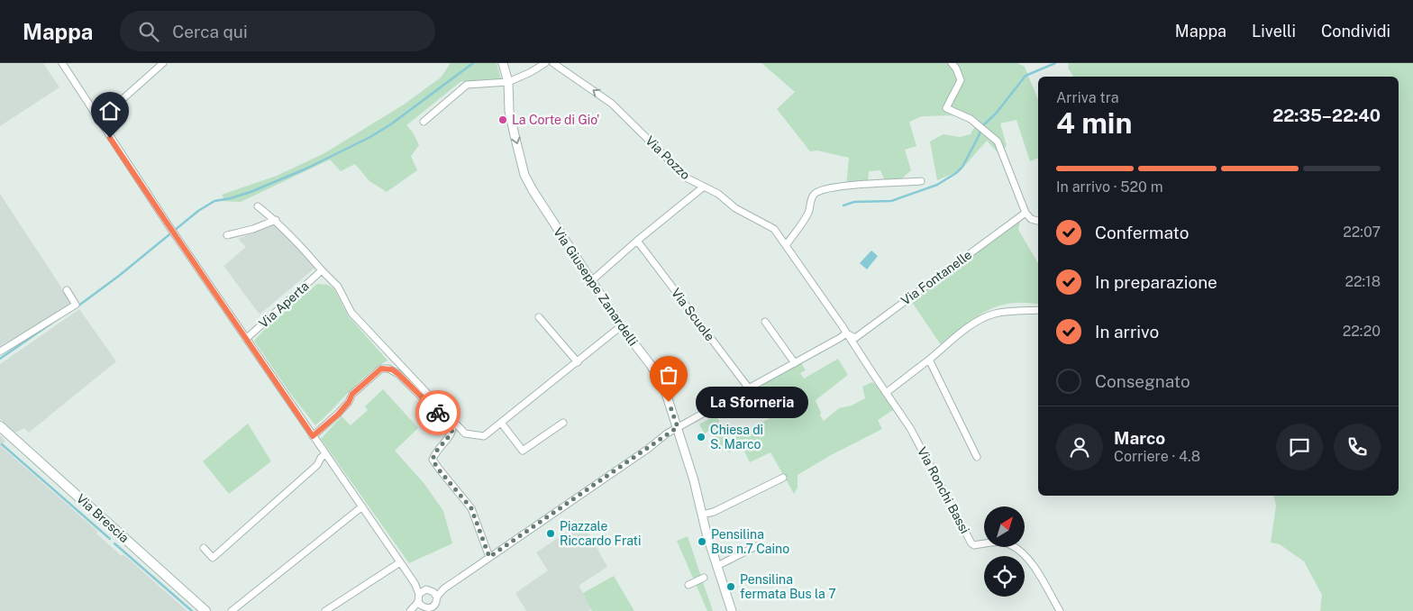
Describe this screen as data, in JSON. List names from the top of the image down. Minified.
{"streets":{"main road":["Via Brescia"],"street":["Via Pozzo","Via Fontanelle","Via Giuseppe Zanardelli","Via Aperta","Via Scuole","Via Ronchi Bassi"]},"crossings":[["Via Pozzo","Via Fontanelle"],["Via Pozzo","Via Ronchi Bassi"],["Via Fontanelle","Via Ronchi Bassi"]],"one_way":["Via Pozzo","Via Giuseppe Zanardelli"],"places":["La Corte di Gio'","La Sforneria","Chiesa di S. Marco","Piazzale Riccardo Frati","Pensilina Bus n.7 Caino","Pensilina fermata Bus la 7"],"north":"top right","page":{"header":"Mappa","search":"Cerca qui","nav":["Mappa","Livelli","Condividi"],"heading":["4 min","Arriva tra","22:35–22:40"],"panel":["Marco","Corriere · 4.8"],"bar":"In arrivo · 520 m","list":[["Confermato","22:07"],["In preparazione","22:18"],["In arrivo","22:20"],"Consegnato"],"bubble":"La Sforneria"}}
